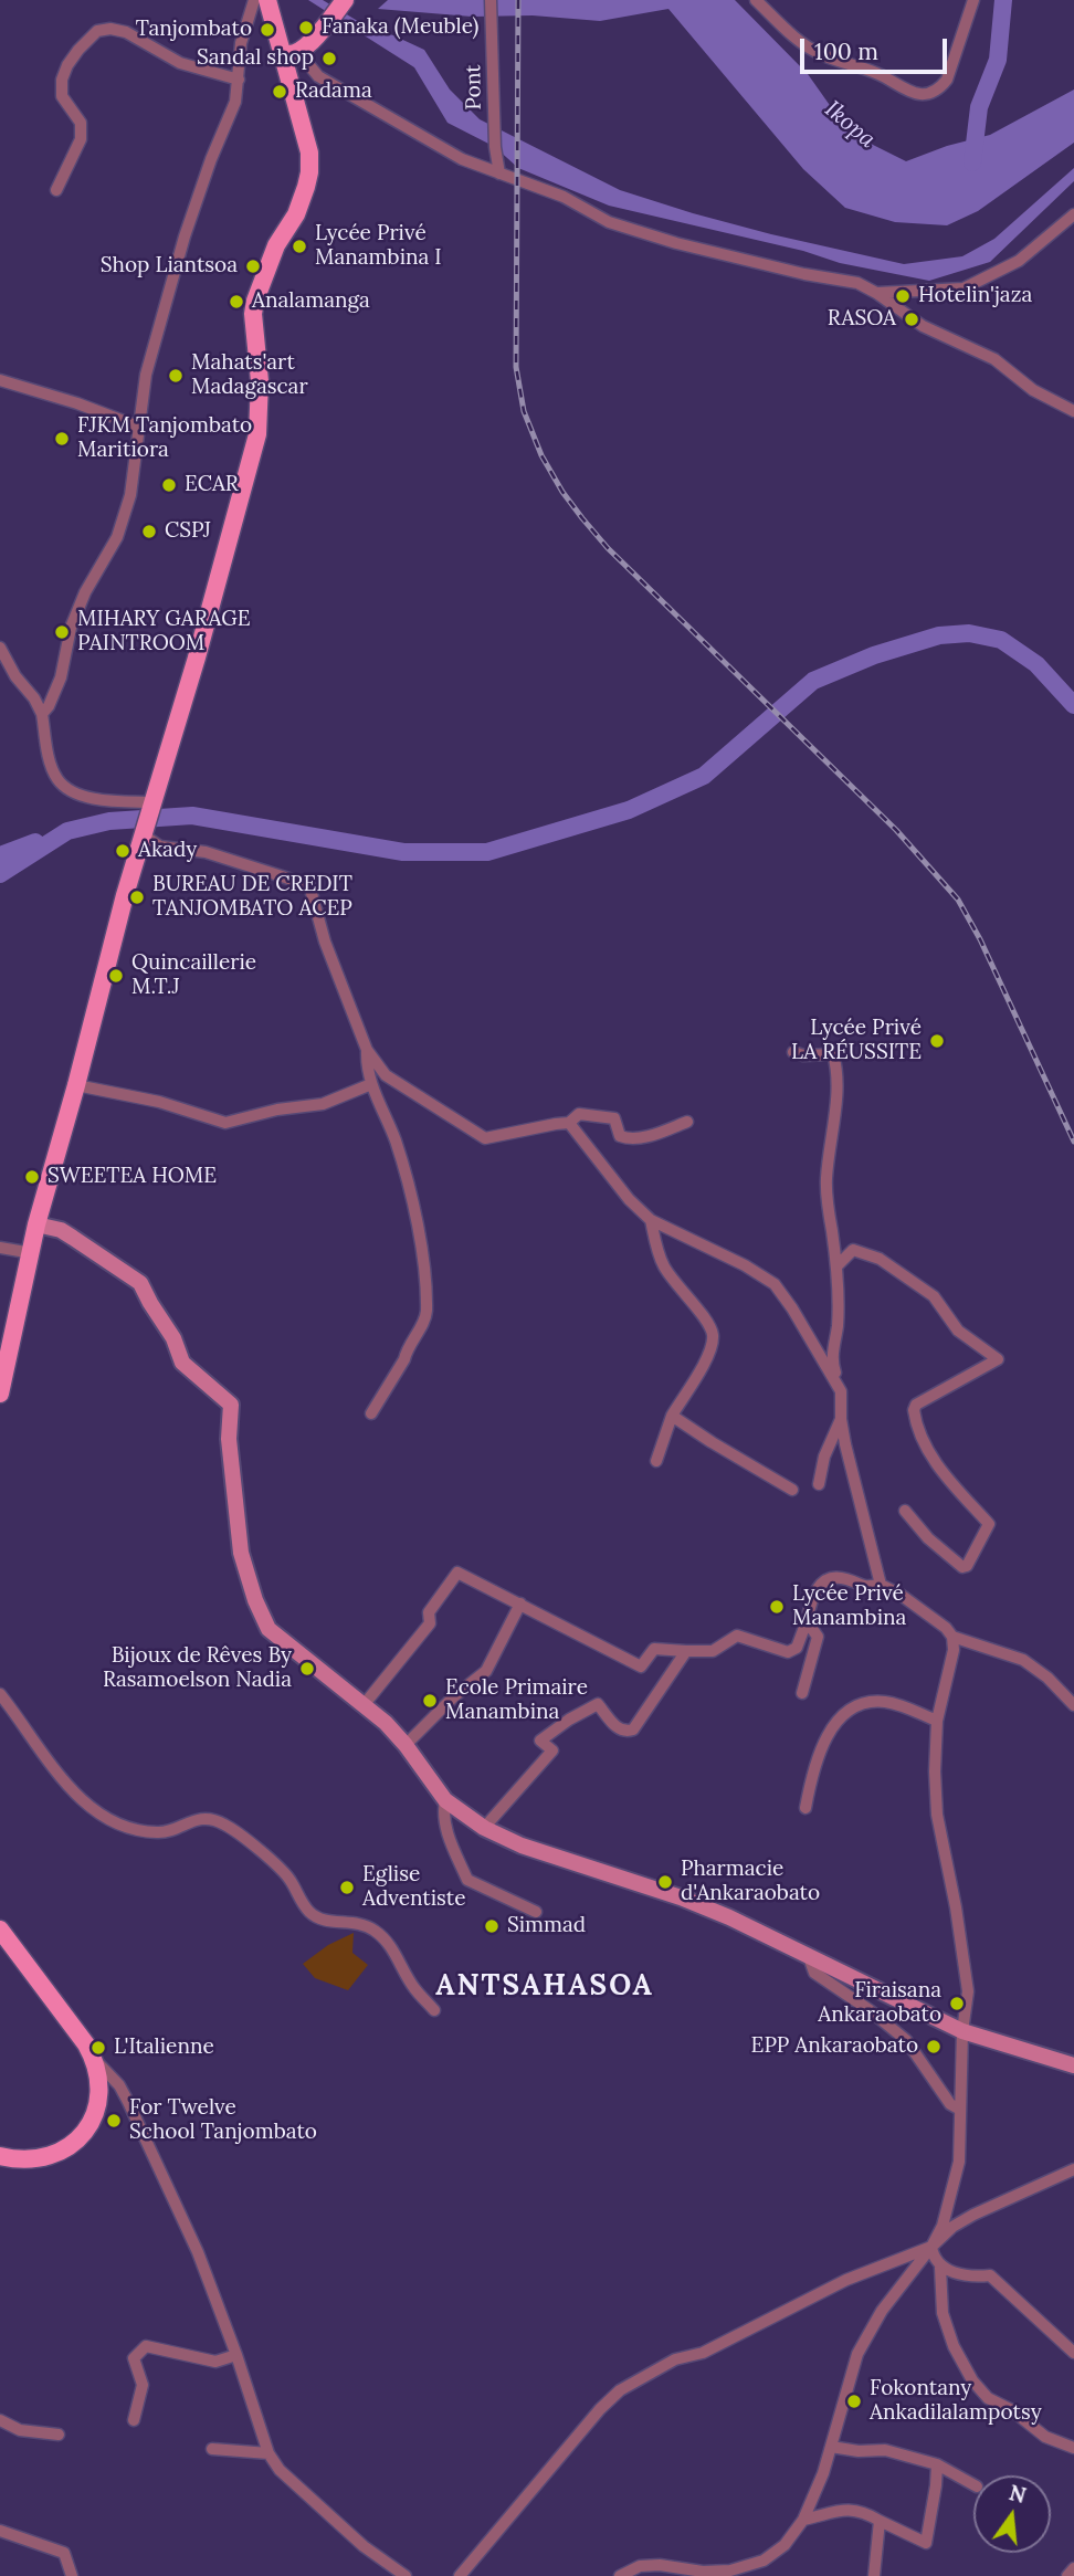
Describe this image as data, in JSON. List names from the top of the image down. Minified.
{"streets":{"street":["Pont"]},"districts":["ANTSAHASOA"],"water":["Ikopa"],"places":["Fanaka (Meuble)","Tanjombato","Sandal shop","Radama","Lycée Privé Manambina I","Shop Liantsoa","Hotelin'jaza","Analamanga","RASOA","Mahats'art Madagascar","FJKM Tanjombato Maritiora","ECAR","CSPJ","MIHARY GARAGE PAINTROOM","Akady","BUREAU DE CREDIT TANJOMBATO ACEP","Quincaillerie M.T.J","Lycée Privé LA RÉUSSITE","SWEETEA HOME","Lycée Privé Manambina","Bijoux de Rêves By Rasamoelson Nadia","Ecole Primaire Manambina","Pharmacie d'Ankaraobato","Eglise Adventiste","Simmad","Firaisana Ankaraobato","EPP Ankaraobato","L'Italienne","For Twelve School Tanjombato","Fokontany Ankadilalampotsy"],"scale_bar":"100 m","north":"top"}
